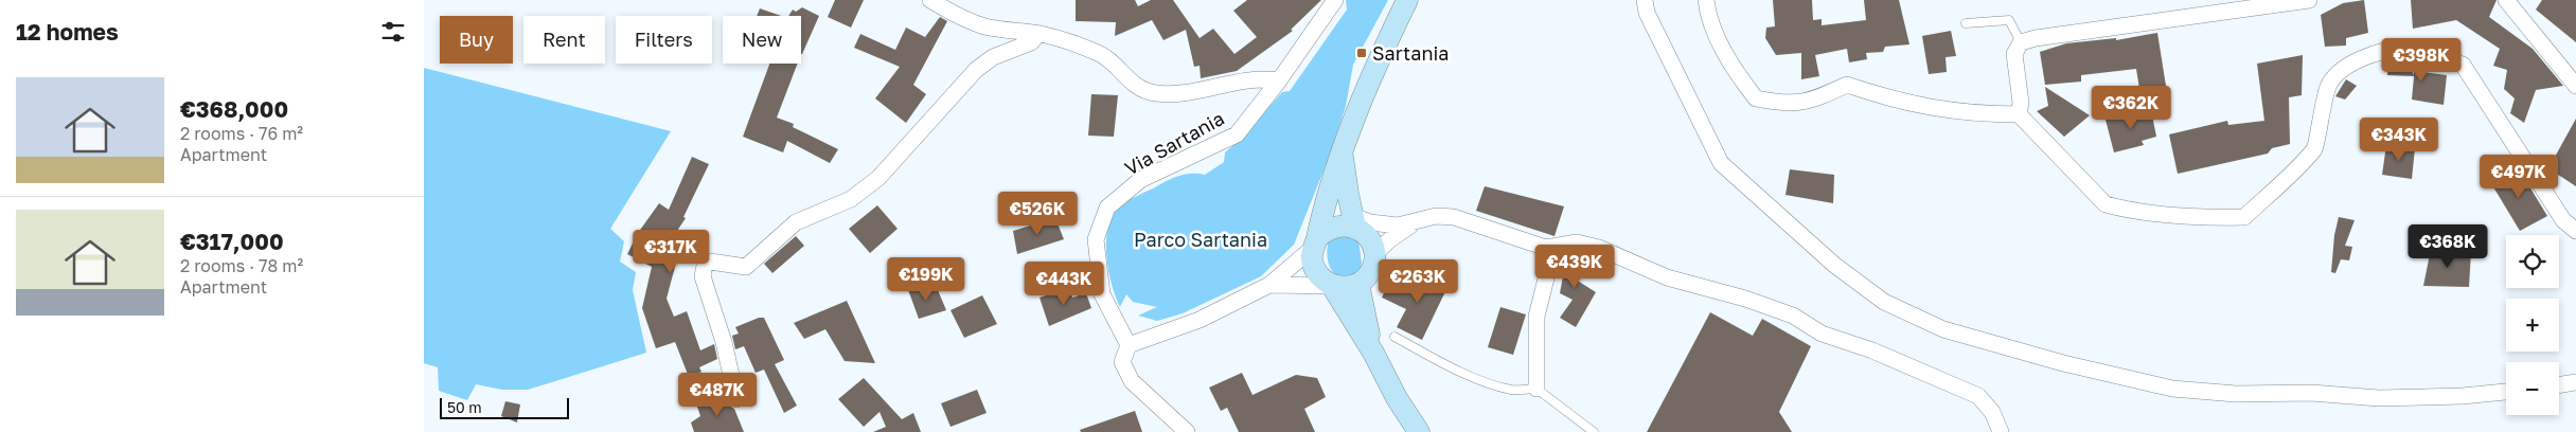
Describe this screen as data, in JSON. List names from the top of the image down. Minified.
{"streets":{"street":["Via Sartania"]},"parks":["Parco Sartania"],"places":{"transit":["Sartania"]},"scale_bar":"50 m","page":{"heading":"12 homes","chip":["Buy","Rent","Filters","New"],"price":["€398K","€362K","€343K","€497K","€526K","€368K","€317K","€439K","€199K","€263K","€443K","€487K"],"list":[{"name":"€368,000","note":"2 rooms · 76 m² · Apartment"},{"name":"€317,000","note":"2 rooms · 78 m² · Apartment"}],"map_buttons":["+","−"],"scale":"50 m"}}
